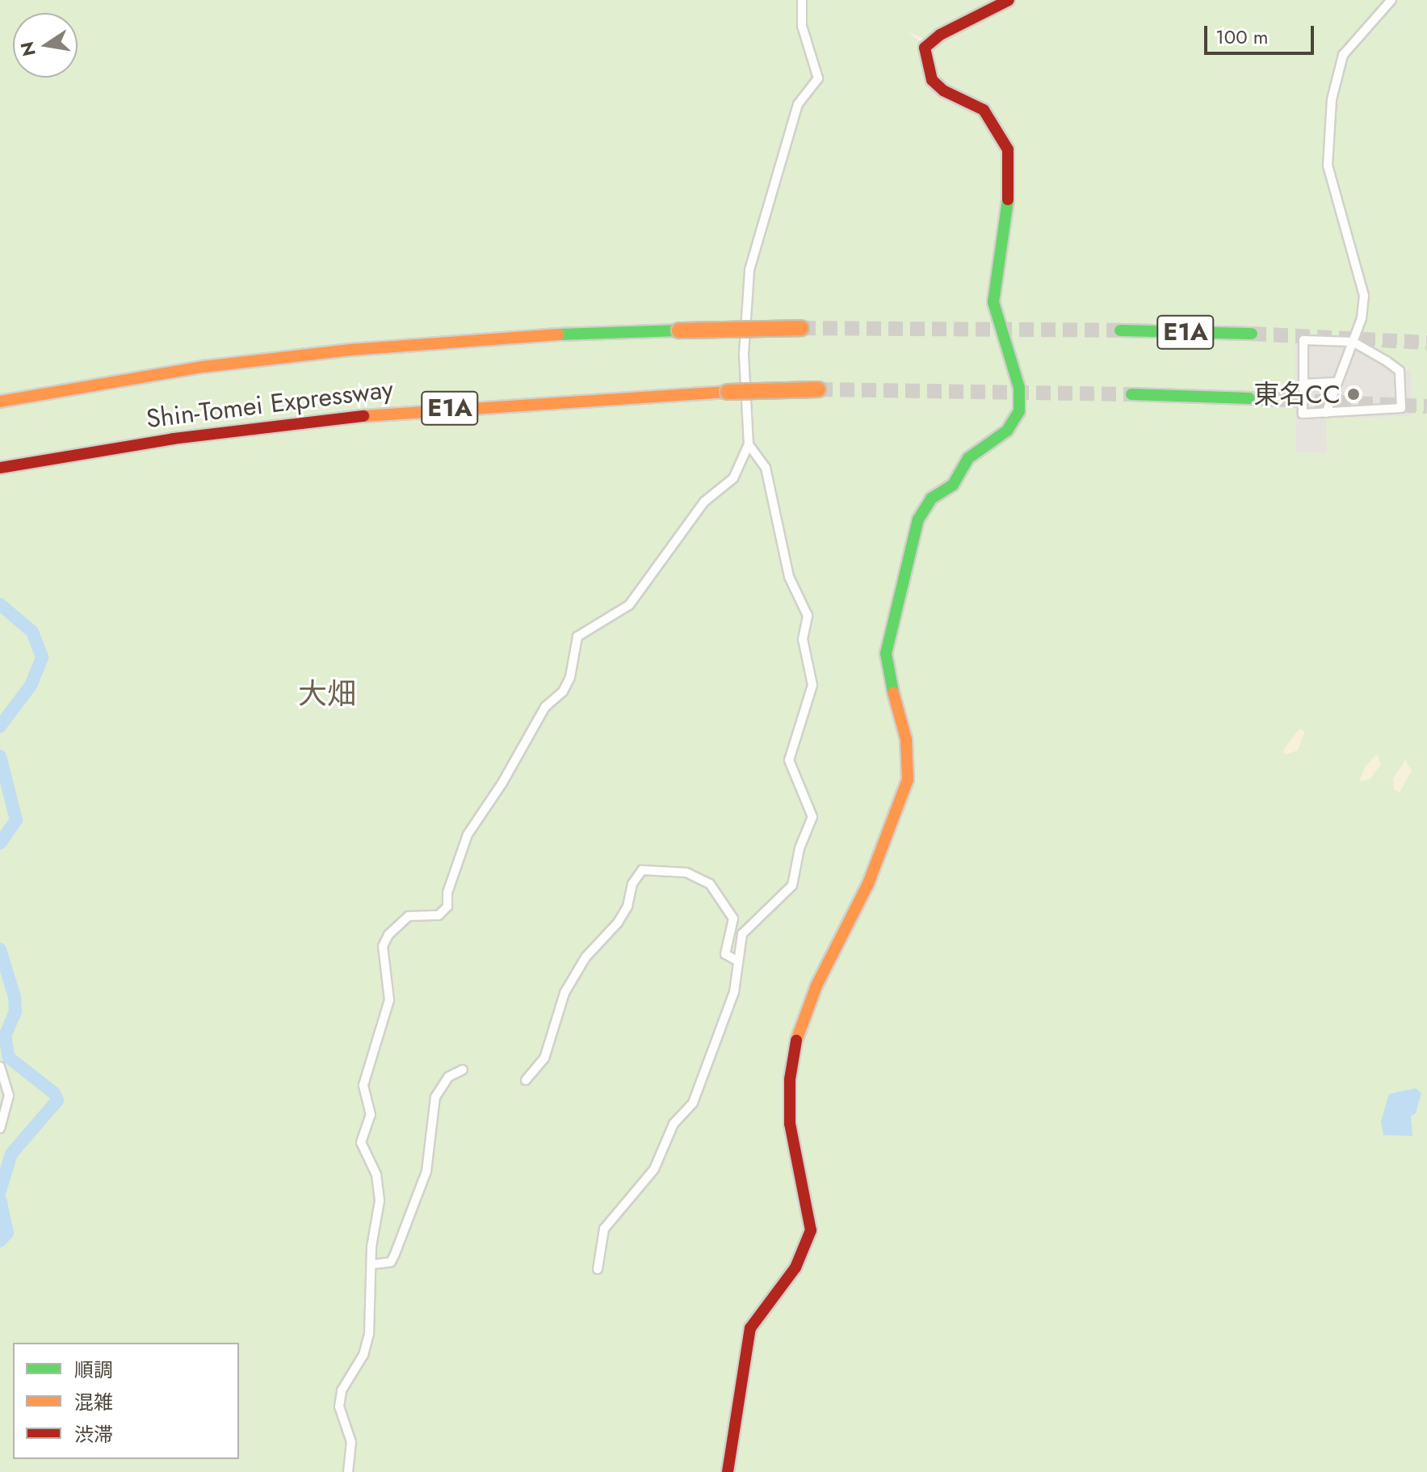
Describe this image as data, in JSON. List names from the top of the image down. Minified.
{"streets":{"main road":["E1A","Shin-Tomei Expressway"]},"districts":["大畑"],"places":["東名CC"],"legend":["順調","混雑","渋滞"],"scale_bar":"100 m","north":"left"}
